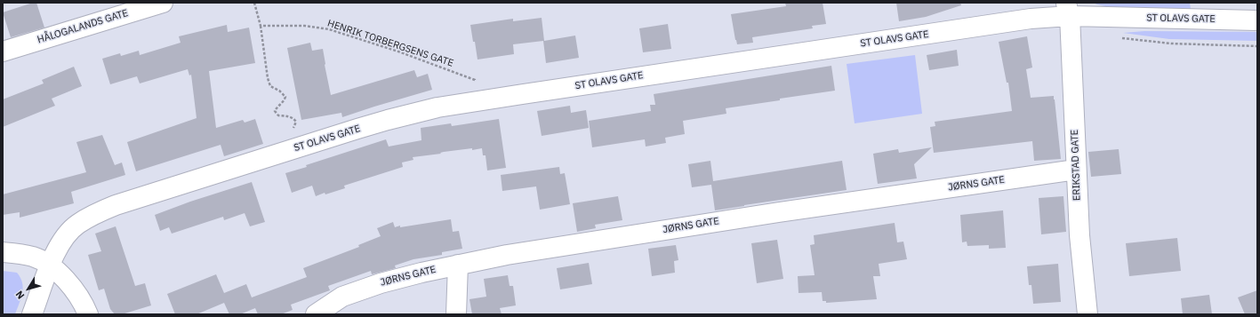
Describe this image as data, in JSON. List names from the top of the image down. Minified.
{"streets":{"street":["ST OLAVS GATE","HÅLOGALANDS GATE","ERIKSTAD GATE","JØRNS GATE"],"path":["HENRIK TORBERGSENS GATE"]},"crossings":[["ST OLAVS GATE","HENRIK TORBERGSENS GATE"],["ST OLAVS GATE","ERIKSTAD GATE"],["ERIKSTAD GATE","JØRNS GATE"]],"north":"bottom left"}
